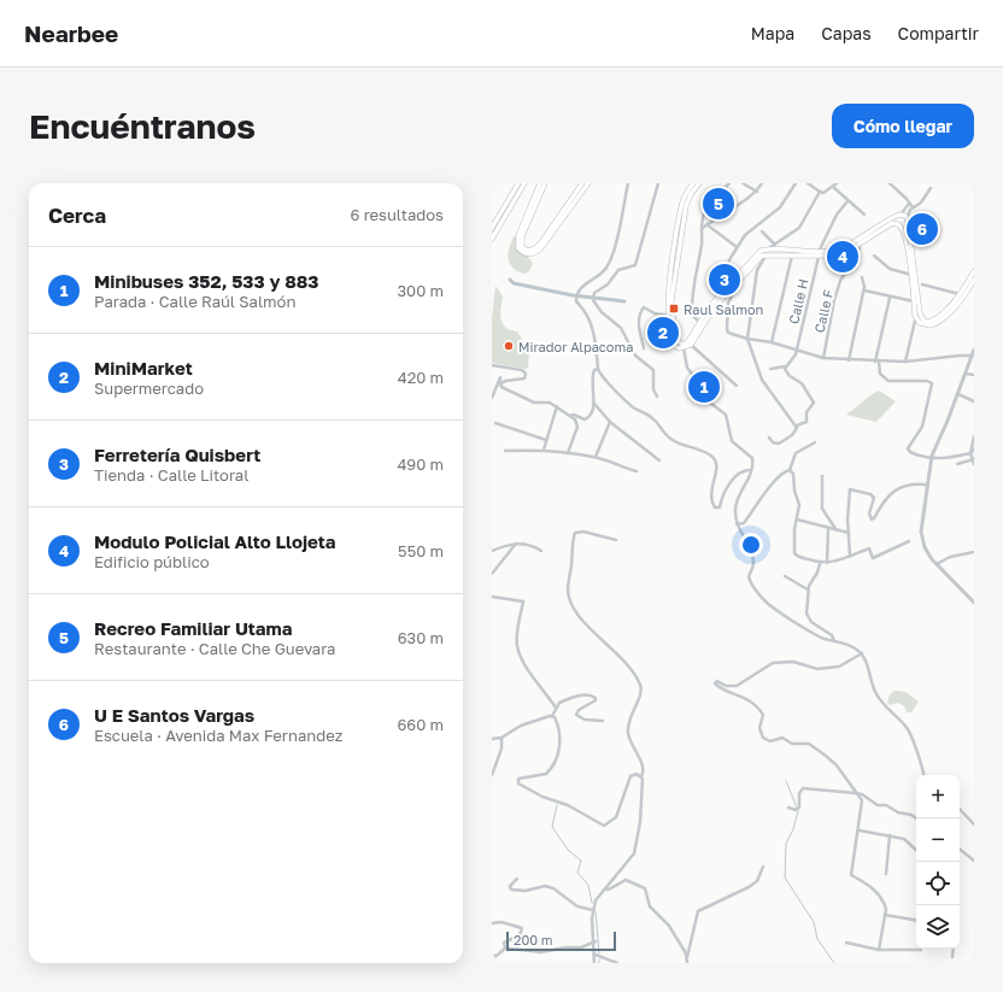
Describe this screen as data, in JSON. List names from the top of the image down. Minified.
{"streets":{"street":["Calle H","Calle F"]},"places":{"transit":["Raul Salmon"],"other":["Mirador Alpacoma"]},"scale_bar":"200 m","page":{"header":"Nearbee","nav":["Mapa","Capas","Compartir"],"buttons":"Cómo llegar","title":"Encuéntranos","heading":["Cerca","6 resultados"],"pins":["5","6","4","3","2","1"],"list":[{"mark":"1","name":"Minibuses 352, 533 y 883","note":"Parada · Calle Raúl Salmón","value":"300 m"},{"mark":"2","name":"MiniMarket","note":"Supermercado","value":"420 m"},{"mark":"3","name":"Ferretería Quisbert","note":"Tienda · Calle Litoral","value":"490 m"},{"mark":"4","name":"Modulo Policial Alto Llojeta","note":"Edificio público","value":"550 m"},{"mark":"5","name":"Recreo Familiar Utama","note":"Restaurante · Calle Che Guevara","value":"630 m"},{"mark":"6","name":"U E Santos Vargas","note":"Escuela · Avenida Max Fernandez","value":"660 m"}],"map_buttons":["+","−"],"scale":"200 m"}}
